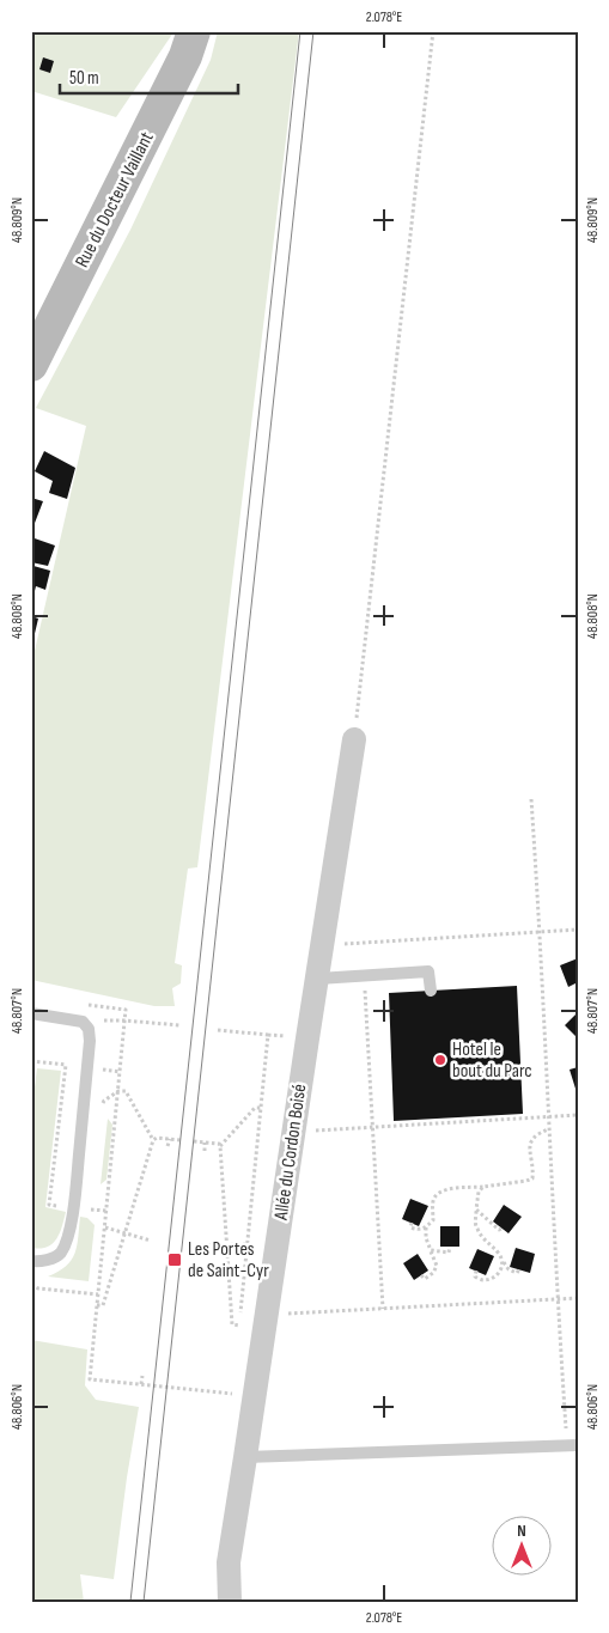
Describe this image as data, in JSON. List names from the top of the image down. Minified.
{"streets":{"main road":["Rue du Docteur Vaillant"],"street":["Allée du Cordon Boisé"]},"places":{"other":["Hotel le bout du Parc"],"transit":["Les Portes de Saint-Cyr"]},"scale_bar":"50 m","north":"top","coordinates":["2.078°E","48.809°N","48.808°N","48.807°N","48.806°N"]}
